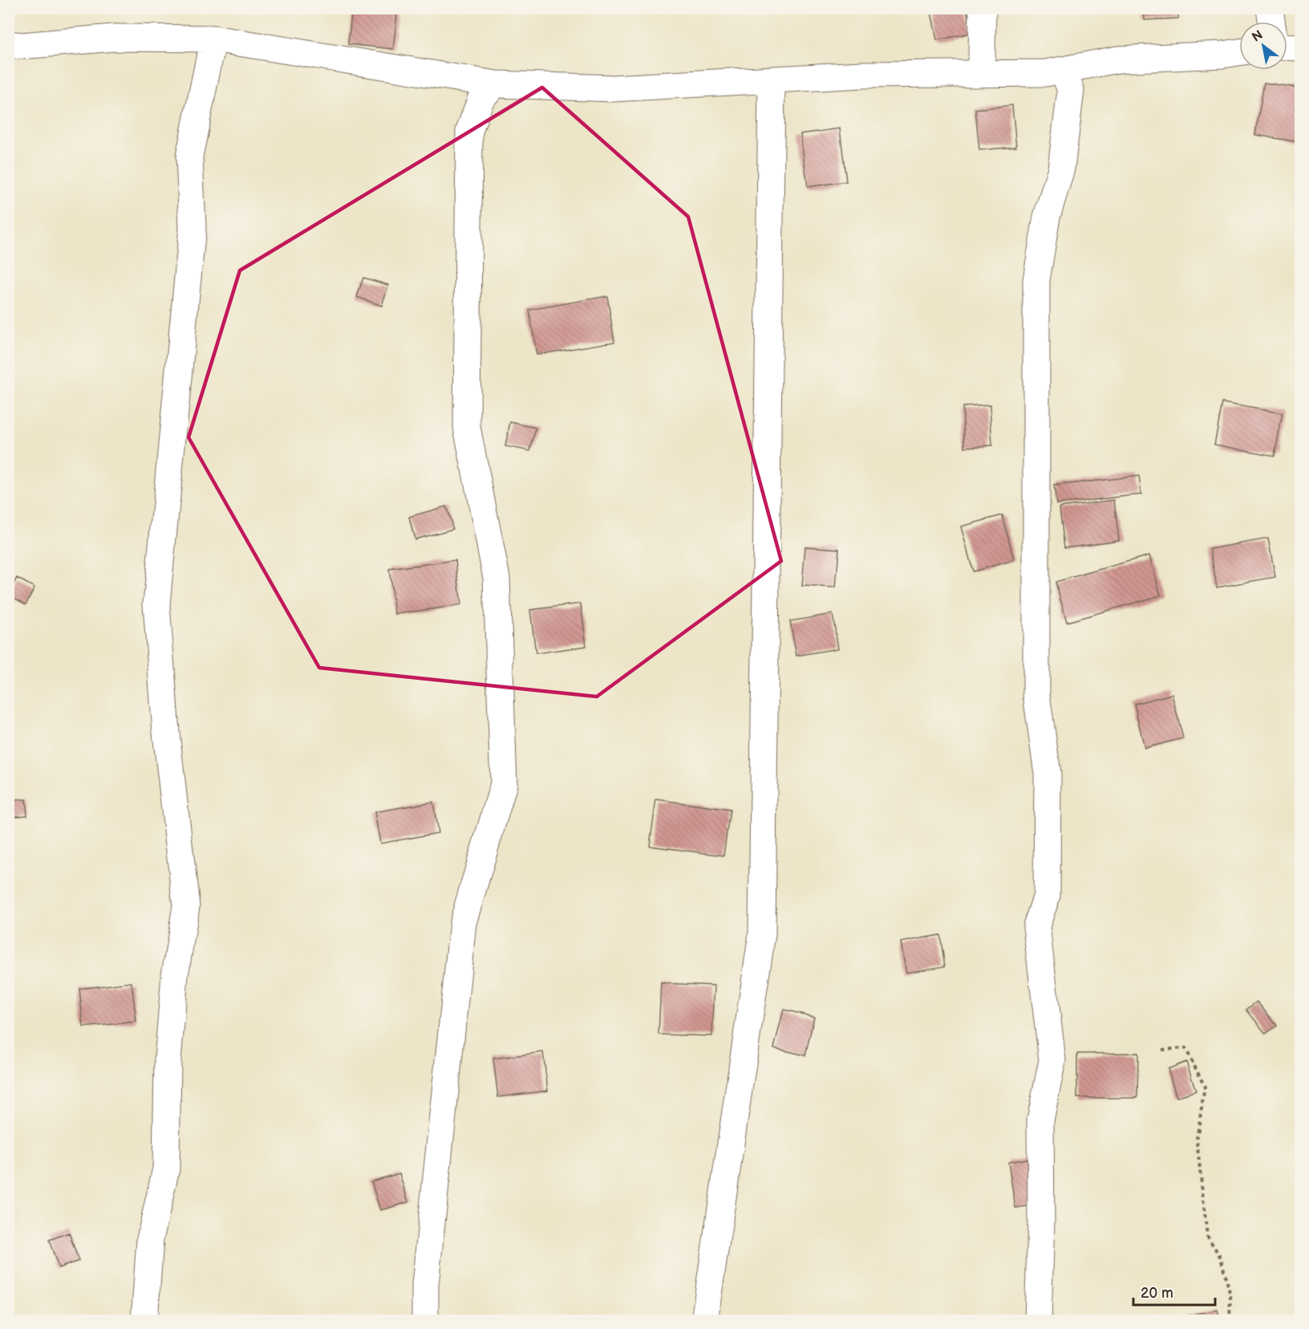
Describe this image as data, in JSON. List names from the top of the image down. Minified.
{"scale_bar":"20 m","north":"top left"}
